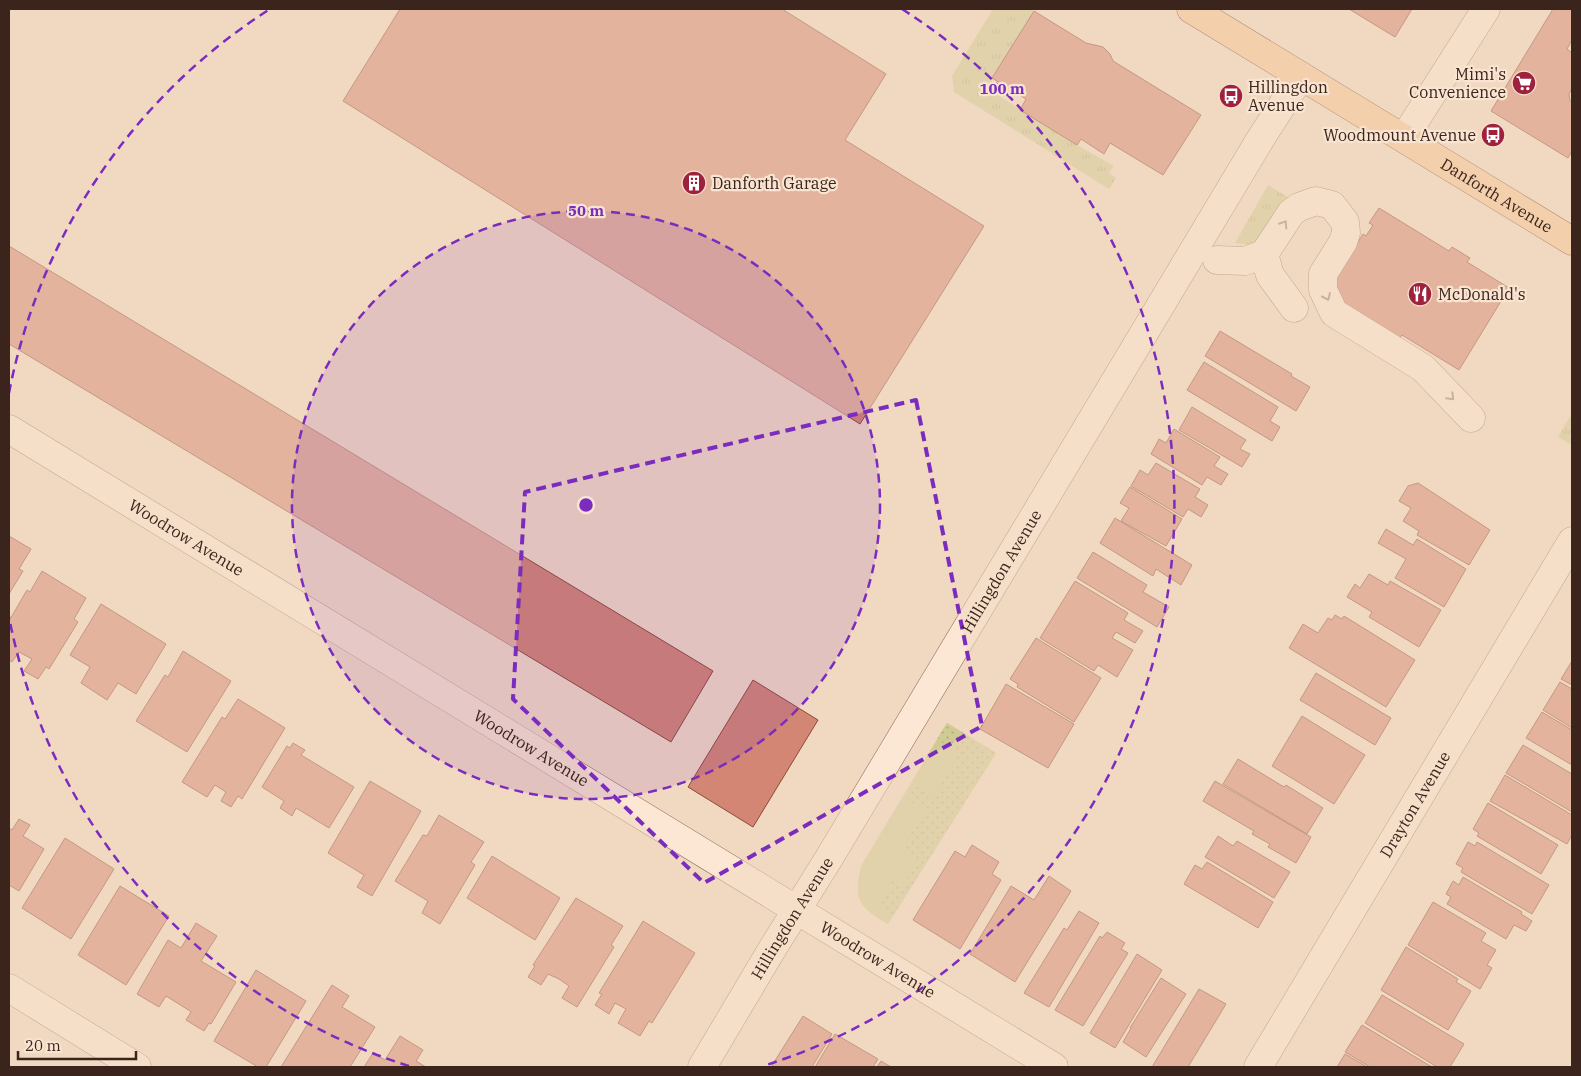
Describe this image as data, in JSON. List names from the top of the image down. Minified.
{"streets":{"main road":["Danforth Avenue"],"street":["Woodrow Avenue","Hillingdon Avenue","Drayton Avenue"]},"crossings":[["Danforth Avenue","Hillingdon Avenue"],["Woodrow Avenue","Hillingdon Avenue"]],"places":{"supermarket":["Mimi's Convenience"],"bus stop":["Hillingdon Avenue","Woodmount Avenue"],"building":["Danforth Garage"],"restaurant":["McDonald's"]},"scale_bar":"20 m","rings":["100 m","50 m"]}
